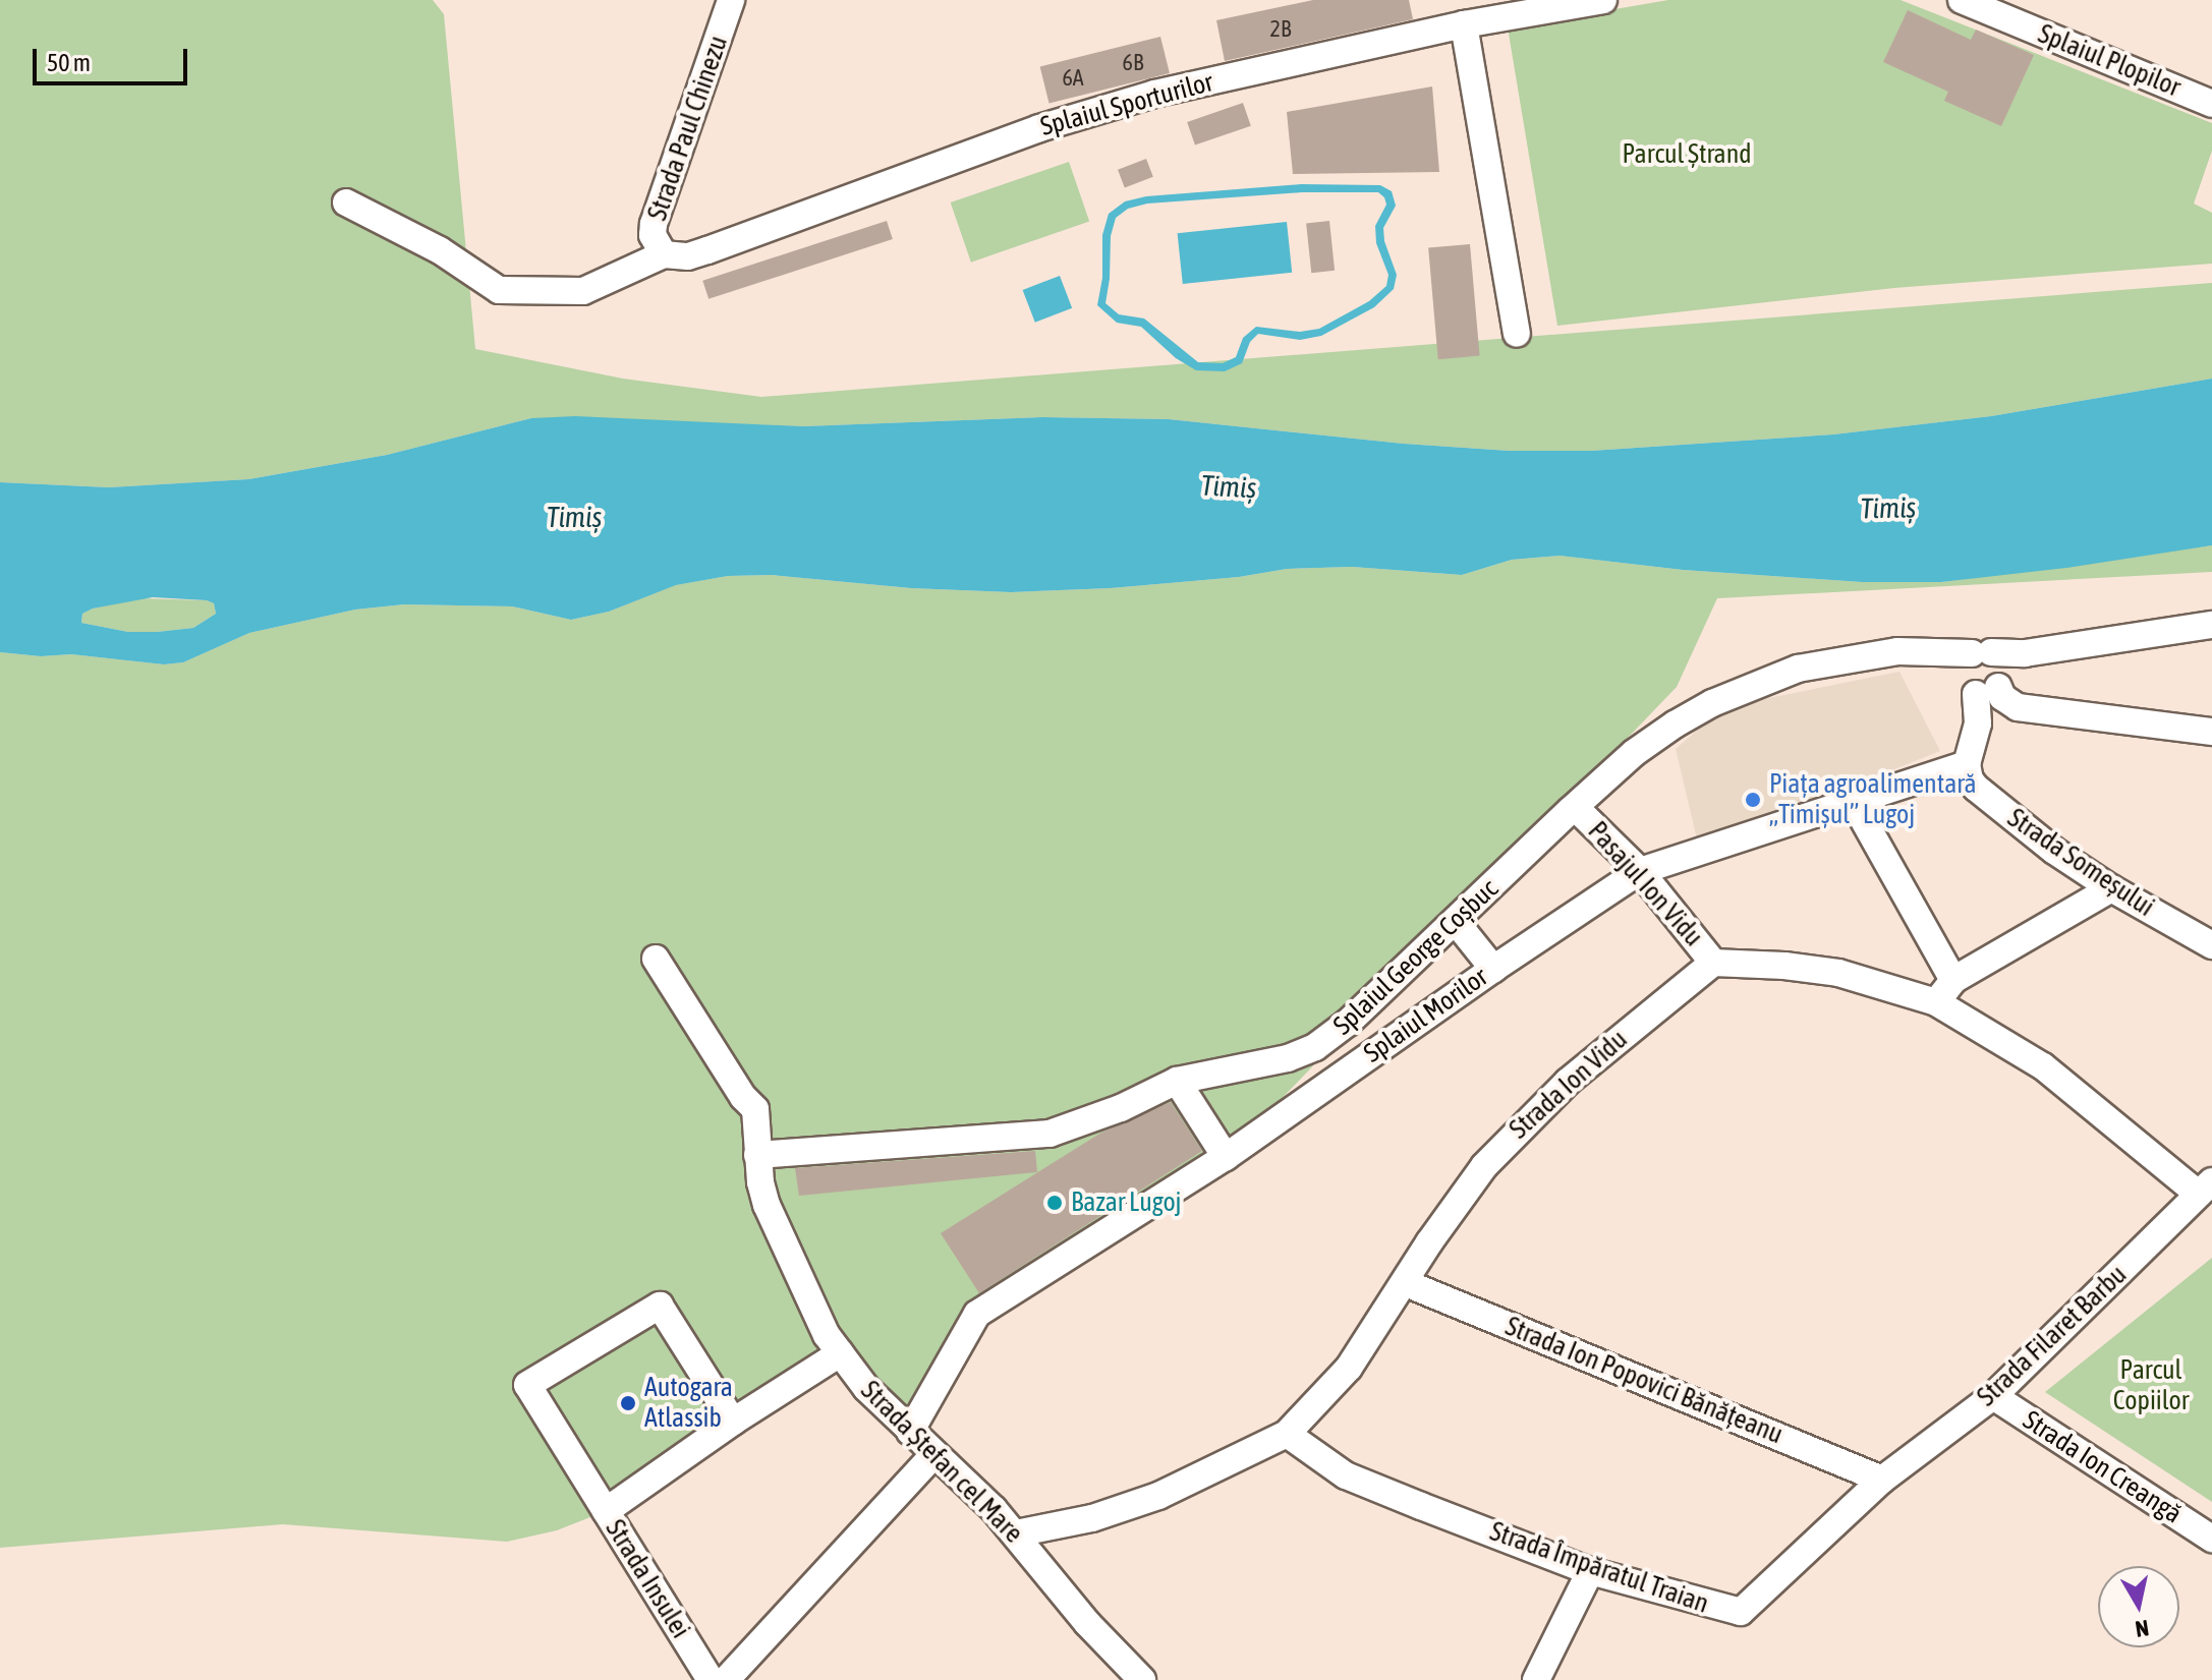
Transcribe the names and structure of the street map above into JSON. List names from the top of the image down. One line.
{"streets":{"street":["Splaiul Plopilor","Splaiul Sporturilor","Strada Paul Chinezu","Strada Someșului","Pasajul Ion Vidu","Splaiul George Coșbuc","Splaiul Morilor","Strada Ion Vidu","Strada Filaret Barbu","Strada Ion Popovici Bănățeanu","Strada Ștefan cel Mare","Strada Ion Creangă","Strada Împăratul Traian","Strada Insulei"]},"crossings":[["Splaiul Sporturilor","Strada Paul Chinezu"],["Strada Someșului","Splaiul Morilor"],["Pasajul Ion Vidu","Splaiul George Coșbuc"],["Pasajul Ion Vidu","Splaiul Morilor"],["Pasajul Ion Vidu","Strada Ion Vidu"],["Splaiul George Coșbuc","Strada Ștefan cel Mare"],["Splaiul Morilor","Strada Ștefan cel Mare"],["Strada Ion Vidu","Strada Ion Popovici Bănățeanu"],["Strada Ion Vidu","Strada Ștefan cel Mare"],["Strada Ion Vidu","Strada Împăratul Traian"],["Strada Filaret Barbu","Strada Ion Popovici Bănățeanu"],["Strada Filaret Barbu","Strada Ion Creangă"],["Strada Filaret Barbu","Strada Împăratul Traian"],["Strada Ion Popovici Bănățeanu","Strada Împăratul Traian"],["Strada Ștefan cel Mare","Strada Insulei"]],"water":["Timiș"],"parks":["Parcul Ștrand","Parcul Copiilor"],"places":["Piața agroalimentară „Timișul” Lugoj","Bazar Lugoj","Autogara Atlassib"],"house_numbers":["2B","6B","6A"],"scale_bar":"50 m","north":"bottom"}
